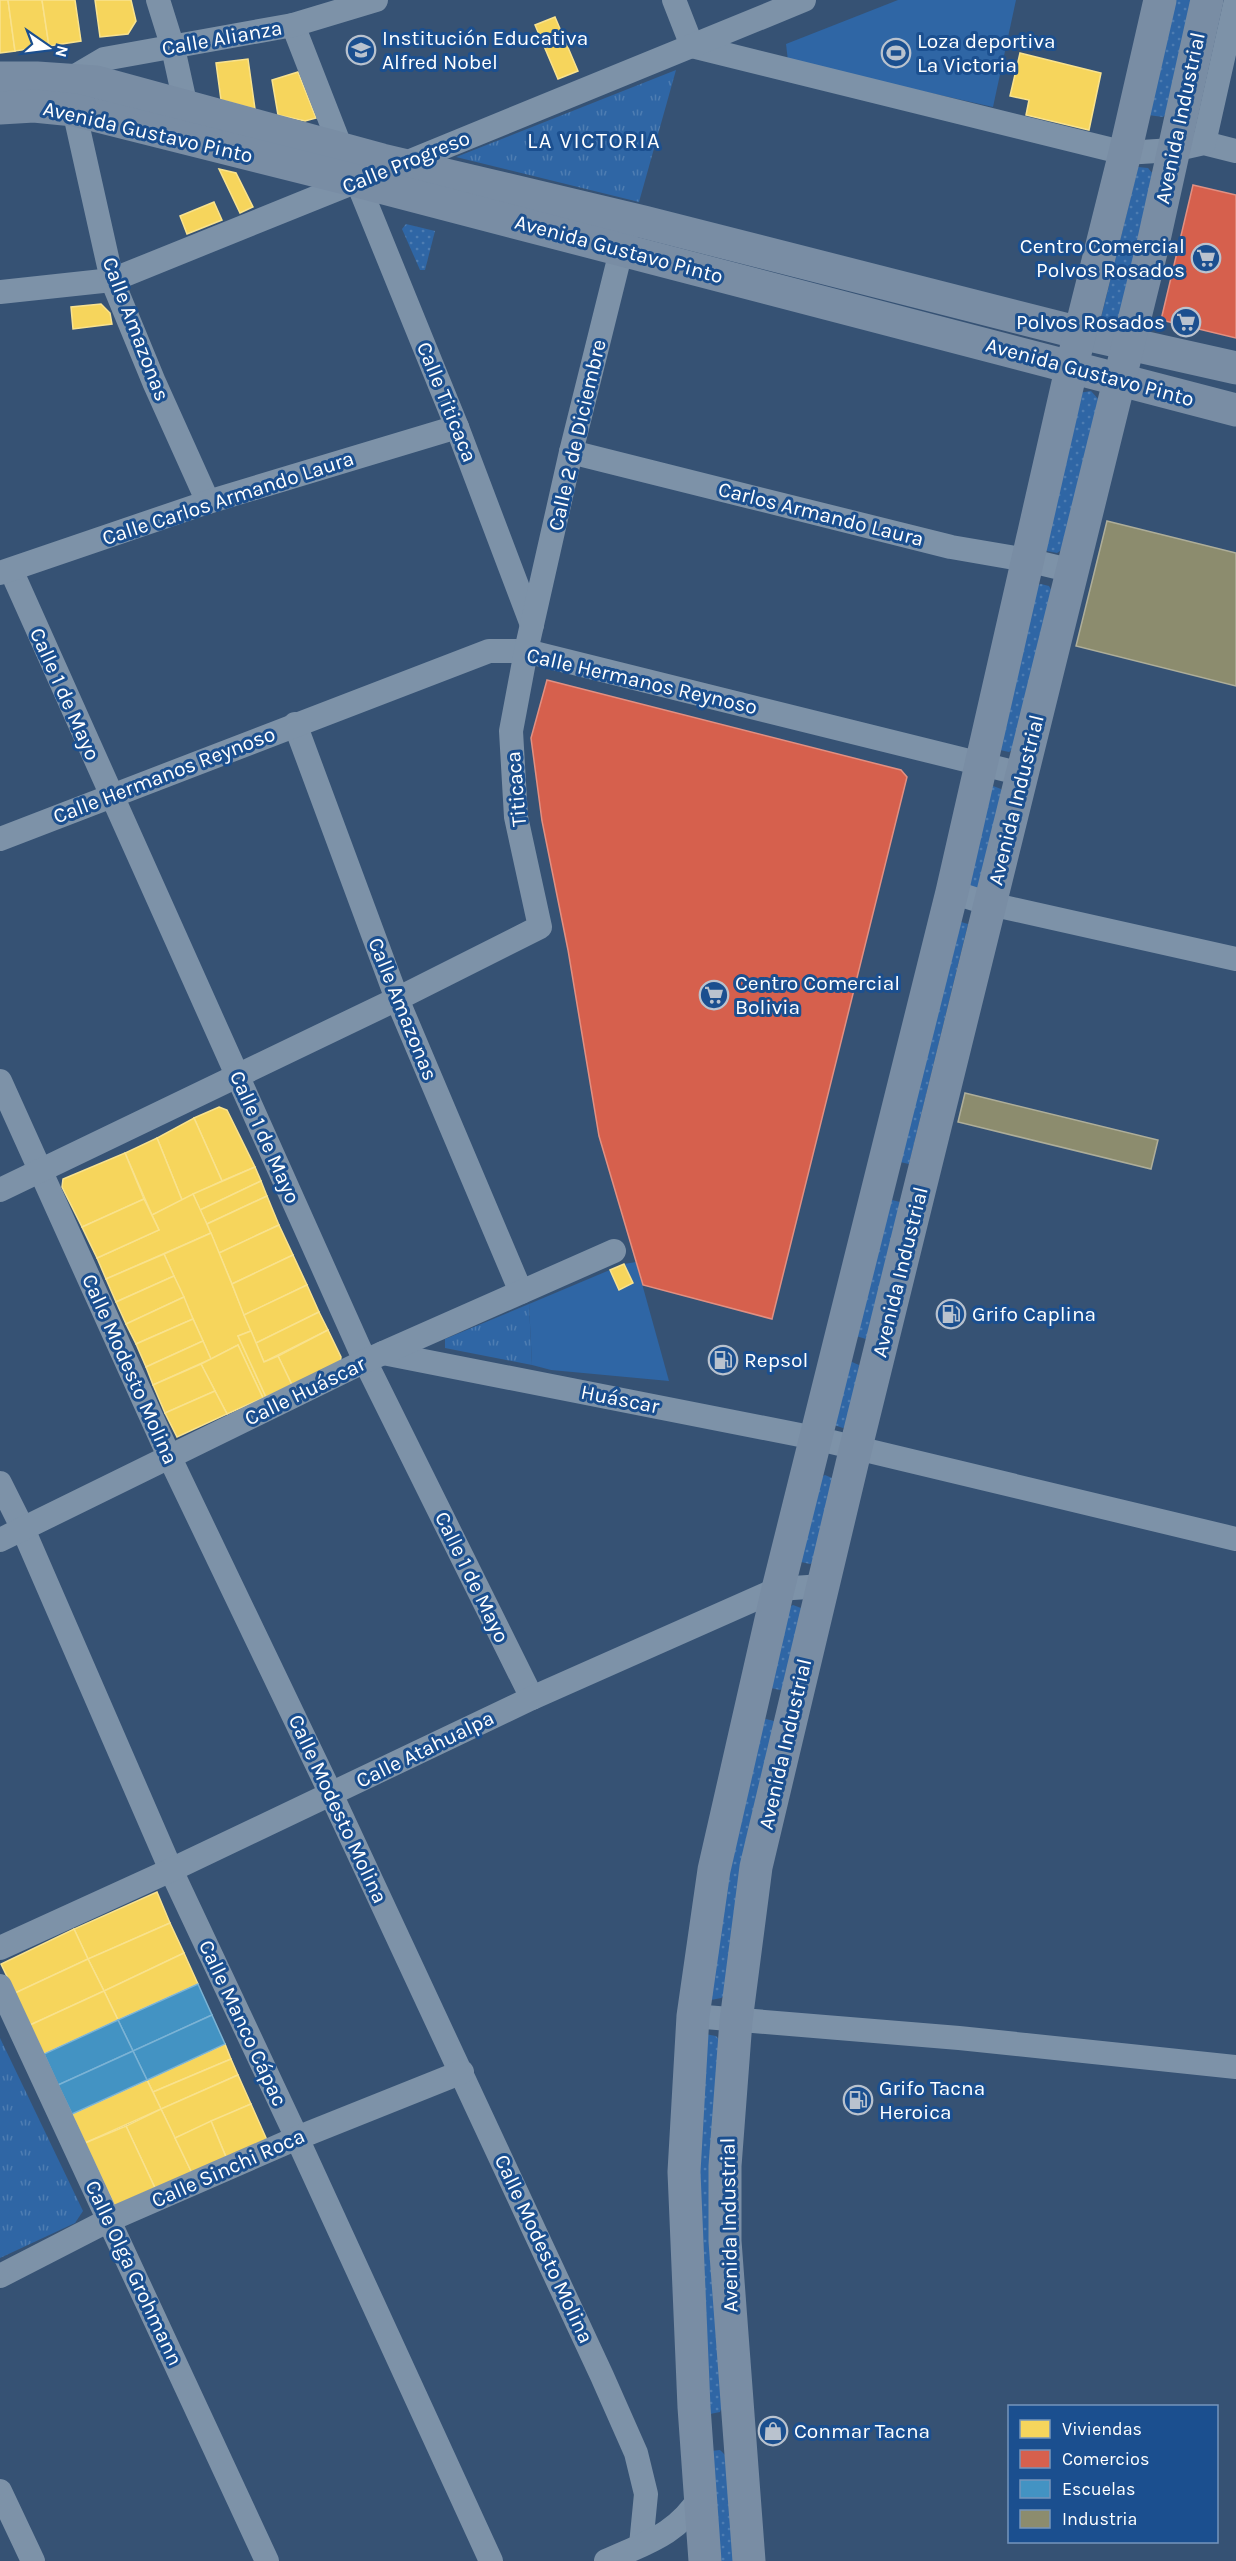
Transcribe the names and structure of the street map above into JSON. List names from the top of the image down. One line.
{"streets":{"main road":["Avenida Industrial","Avenida Gustavo Pinto"],"street":["Calle Alianza","Calle Progreso","Calle Amazonas","Calle Titicaca","Calle 2 de Diciembre","Calle Carlos Armando Laura","Carlos Armando Laura","Calle Hermanos Reynoso","Calle 1 de Mayo","Titicaca","Calle Modesto Molina","Calle Huáscar","Huáscar","Calle Atahualpa","Calle Manco Cápac","Calle Sinchi Roca","Calle Olga Grohmann"]},"crossings":[["Calle Alianza","Avenida Gustavo Pinto"],["Calle Alianza","Calle Amazonas"],["Avenida Industrial","Avenida Gustavo Pinto"],["Avenida Industrial","Carlos Armando Laura"],["Avenida Industrial","Calle Hermanos Reynoso"],["Avenida Industrial","Huáscar"],["Avenida Industrial","Calle Atahualpa"],["Avenida Gustavo Pinto","Calle Progreso"],["Avenida Gustavo Pinto","Calle Amazonas"],["Avenida Gustavo Pinto","Calle Titicaca"],["Avenida Gustavo Pinto","Calle 2 de Diciembre"],["Calle Progreso","Calle Amazonas"],["Calle Progreso","Calle Titicaca"],["Calle Amazonas","Calle Carlos Armando Laura"],["Calle Amazonas","Calle Hermanos Reynoso"],["Calle Amazonas","Titicaca"],["Calle Amazonas","Calle Huáscar"],["Calle Titicaca","Calle 2 de Diciembre"],["Calle Titicaca","Calle Carlos Armando Laura"],["Calle 2 de Diciembre","Carlos Armando Laura"],["Calle 2 de Diciembre","Calle Hermanos Reynoso"],["Calle 2 de Diciembre","Titicaca"],["Calle Carlos Armando Laura","Calle 1 de Mayo"],["Calle Hermanos Reynoso","Calle 1 de Mayo"],["Calle Hermanos Reynoso","Titicaca"],["Calle 1 de Mayo","Calle Huáscar"],["Calle 1 de Mayo","Huáscar"],["Calle 1 de Mayo","Calle Atahualpa"],["Calle Modesto Molina","Calle Huáscar"],["Calle Modesto Molina","Calle Atahualpa"],["Calle Modesto Molina","Calle Sinchi Roca"],["Calle Huáscar","Huáscar"],["Calle Huáscar","Calle Manco Cápac"],["Calle Atahualpa","Calle Manco Cápac"],["Calle Manco Cápac","Calle Sinchi Roca"],["Calle Sinchi Roca","Calle Olga Grohmann"]],"districts":["LA VICTORIA"],"places":{"school or university":["Institución Educativa Alfred Nobel"],"sports":["Loza deportiva La Victoria"],"supermarket":["Centro Comercial Polvos Rosados","Polvos Rosados","Centro Comercial Bolivia"],"fuel station":["Grifo Caplina","Repsol","Grifo Tacna Heroica"],"shop":["Conmar Tacna"]},"legend":["Viviendas","Comercios","Escuelas","Industria"],"north":"right"}
